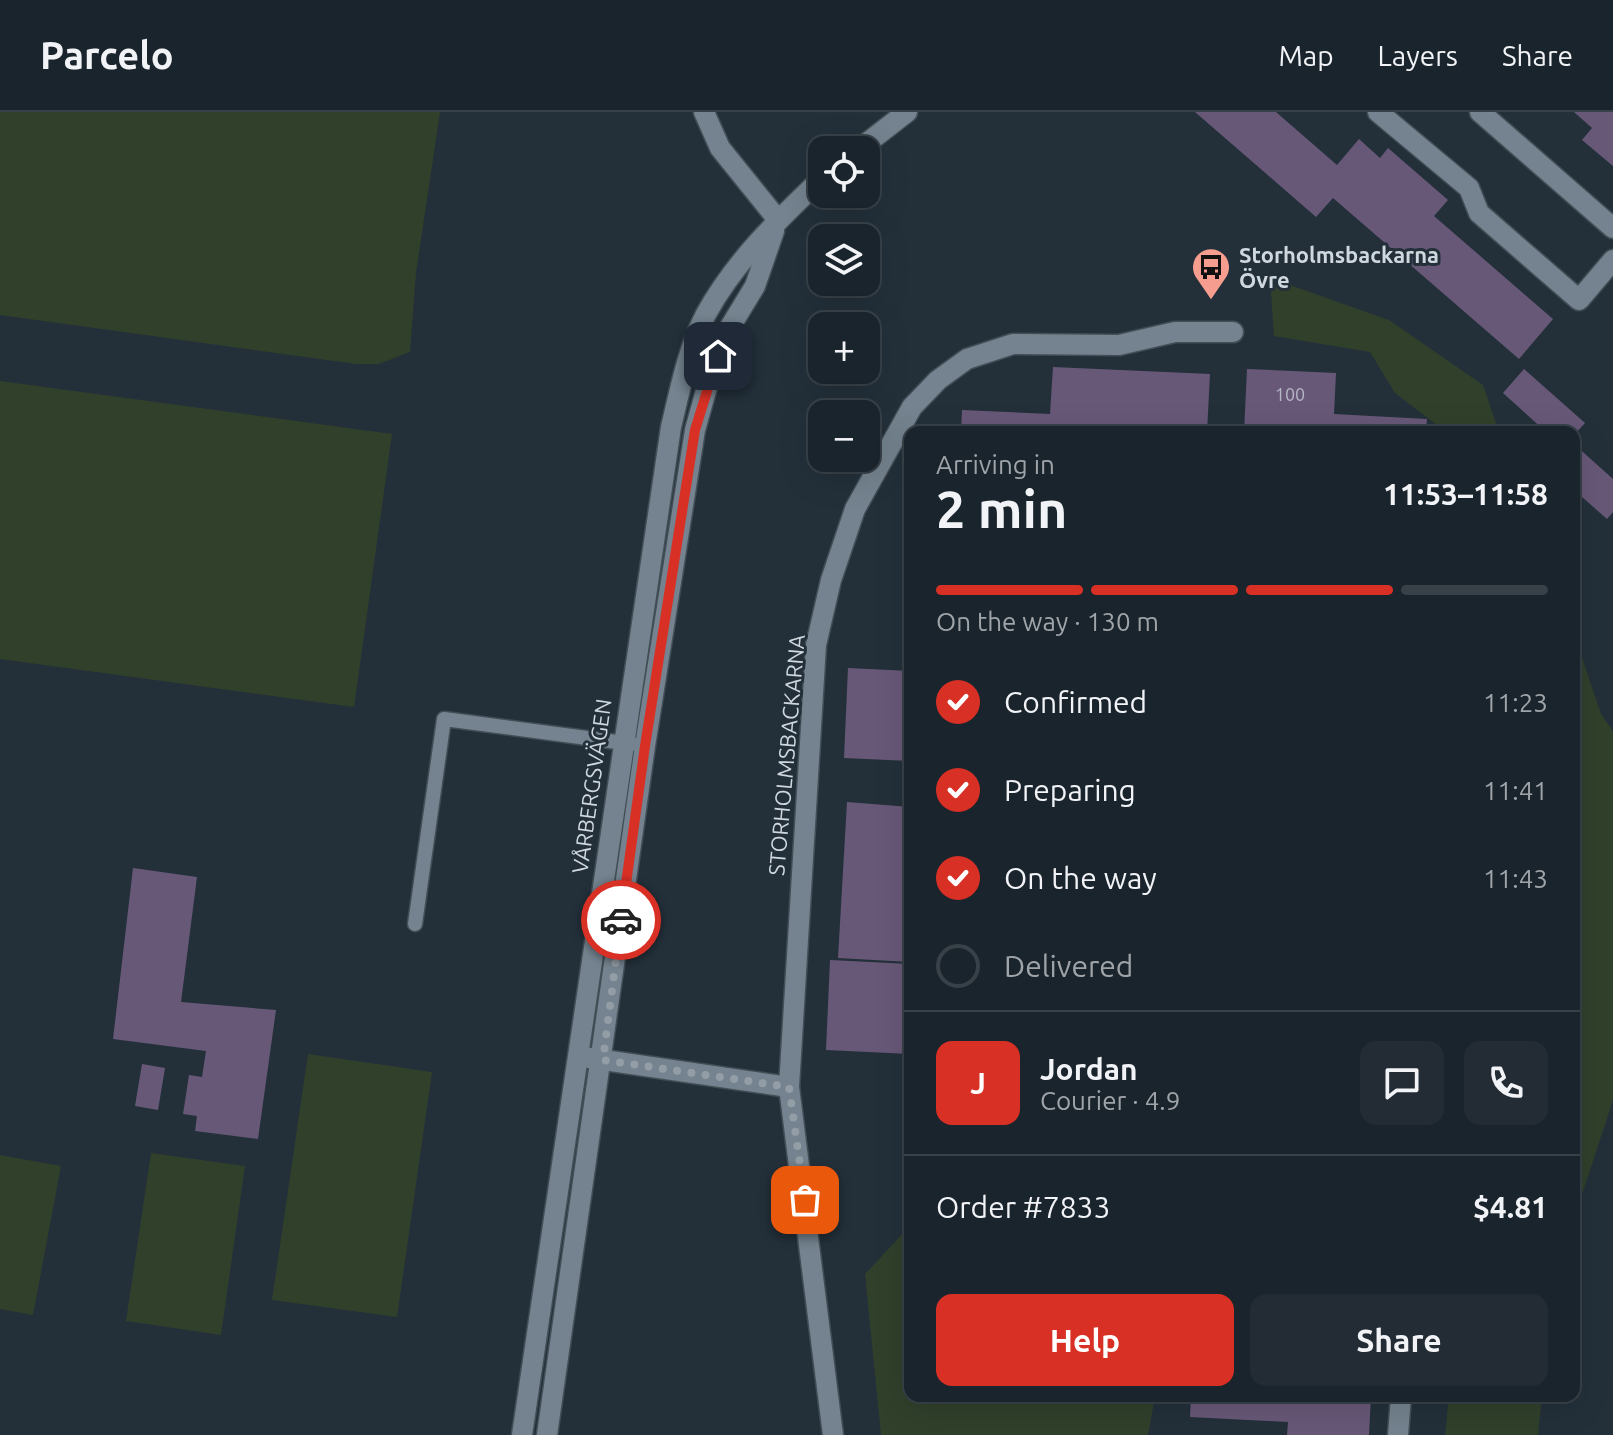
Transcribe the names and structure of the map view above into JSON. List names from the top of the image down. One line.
{"streets":{"street":["STORHOLMSBACKARNA","VÅRBERGSVÄGEN"]},"places":{"bus stop":["Storholmsbackarna Övre"]},"house_numbers":["100"],"page":{"header":"Parcelo","nav":["Map","Layers","Share"],"map_buttons":["+","−"],"heading":["2 min","Arriving in","11:53–11:58"],"panel":["Jordan","Courier · 4.9","Order #7833","$4.81"],"bar":"On the way · 130 m","list":[["Confirmed","11:23"],["Preparing","11:41"],["On the way","11:43"],"Delivered"],"round":"J","buttons":["Help","Share"]}}
